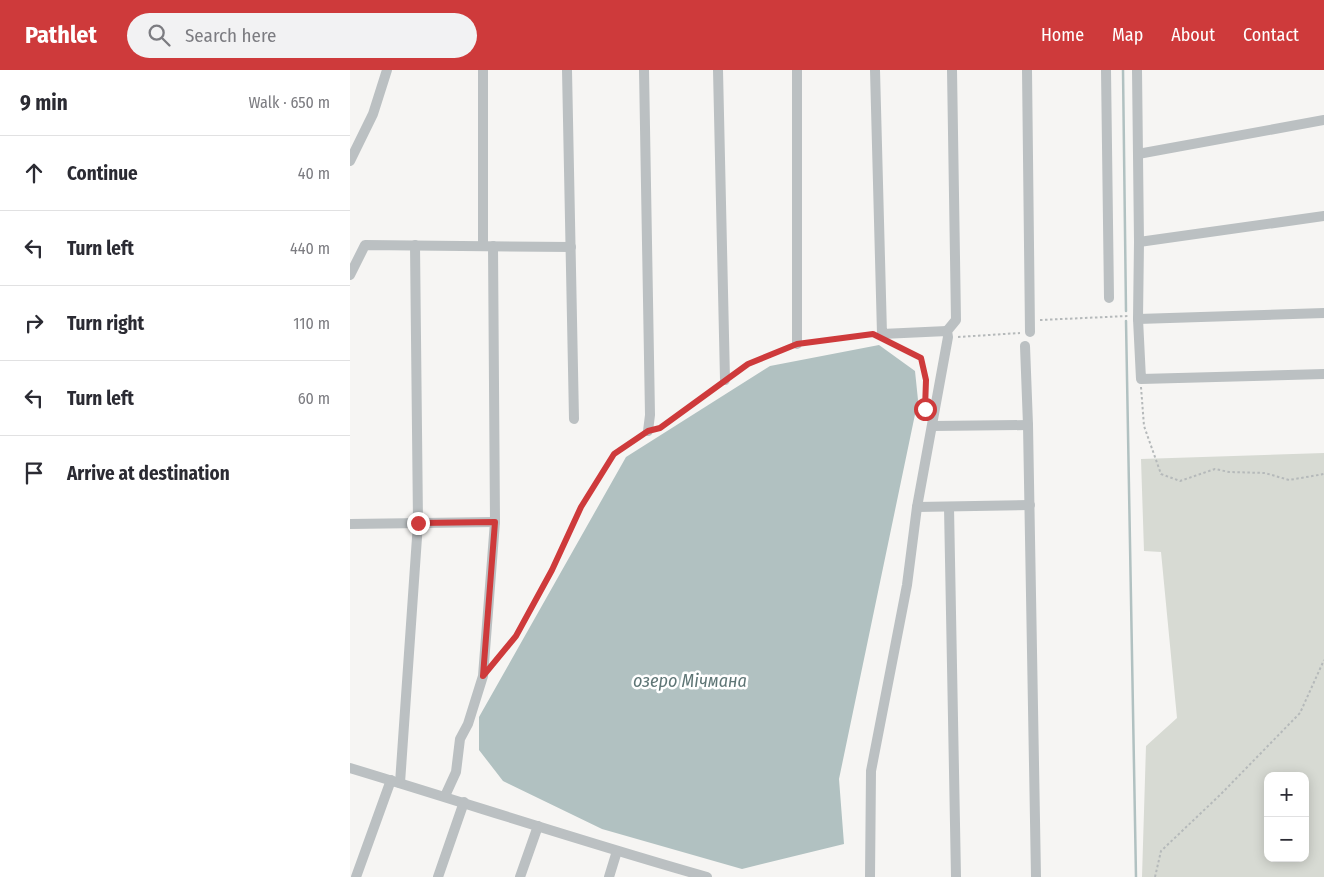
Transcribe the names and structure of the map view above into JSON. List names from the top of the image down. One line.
{"water":["озеро Мічмана"],"page":{"header":"Pathlet","search":"Search here","nav":["Home","Map","About","Contact"],"heading":["9 min","Walk · 650 m"],"list":[["Continue","40 m"],["Turn left","440 m"],["Turn right","110 m"],["Turn left","60 m"],"Arrive at destination"],"map_buttons":["+","−"]}}
